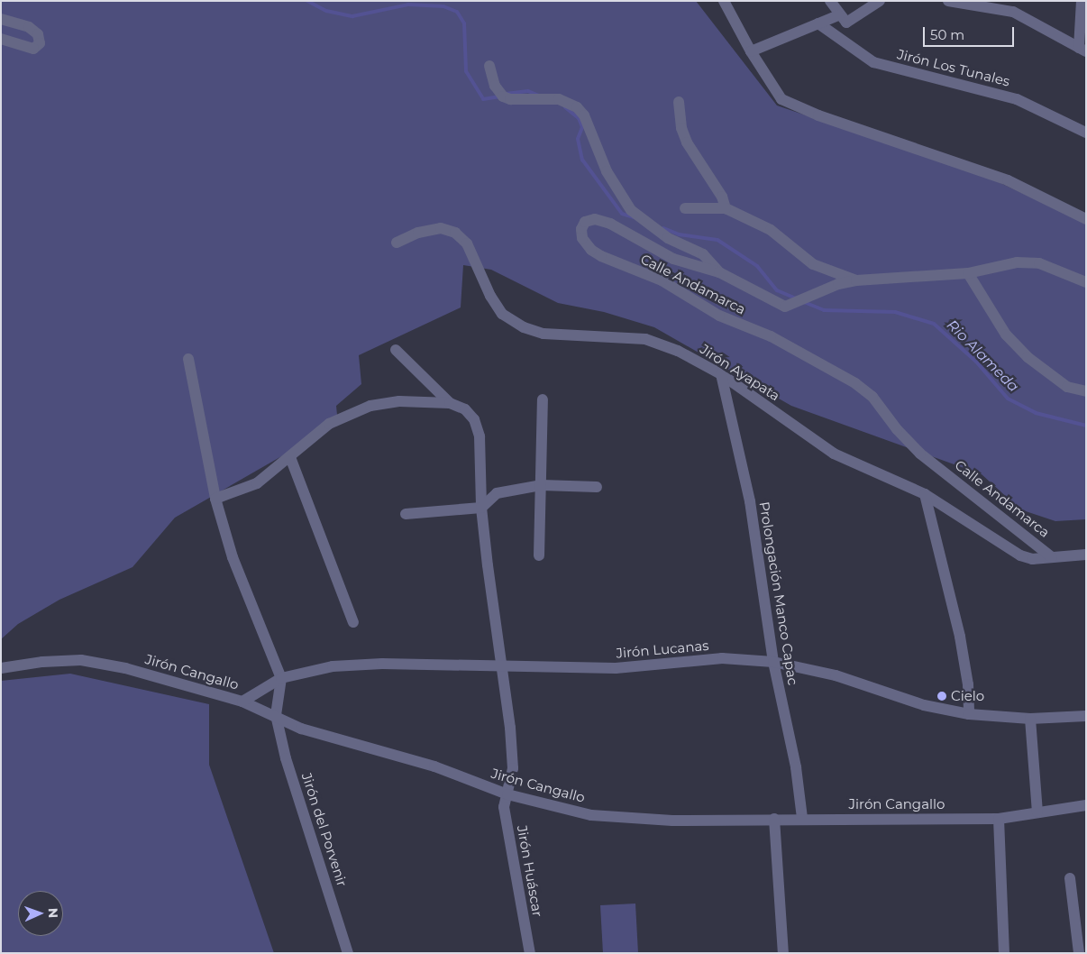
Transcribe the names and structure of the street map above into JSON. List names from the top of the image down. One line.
{"streets":{"street":["Jirón Los Tunales","Calle Andamarca","Jirón Ayapata","Prolongación Manco Capac","Jirón Lucanas","Jirón Cangallo","Jirón del Porvenir","Jirón Huáscar"]},"crossings":[["Calle Andamarca","Jirón Ayapata"],["Jirón Ayapata","Prolongación Manco Capac"],["Prolongación Manco Capac","Jirón Lucanas"],["Prolongación Manco Capac","Jirón Cangallo"],["Jirón Lucanas","Jirón Cangallo"],["Jirón Lucanas","Jirón Huáscar"],["Jirón Cangallo","Jirón del Porvenir"],["Jirón Cangallo","Jirón Huáscar"]],"water":["Rio Alameda"],"places":["Cielo"],"scale_bar":"50 m","north":"right"}
